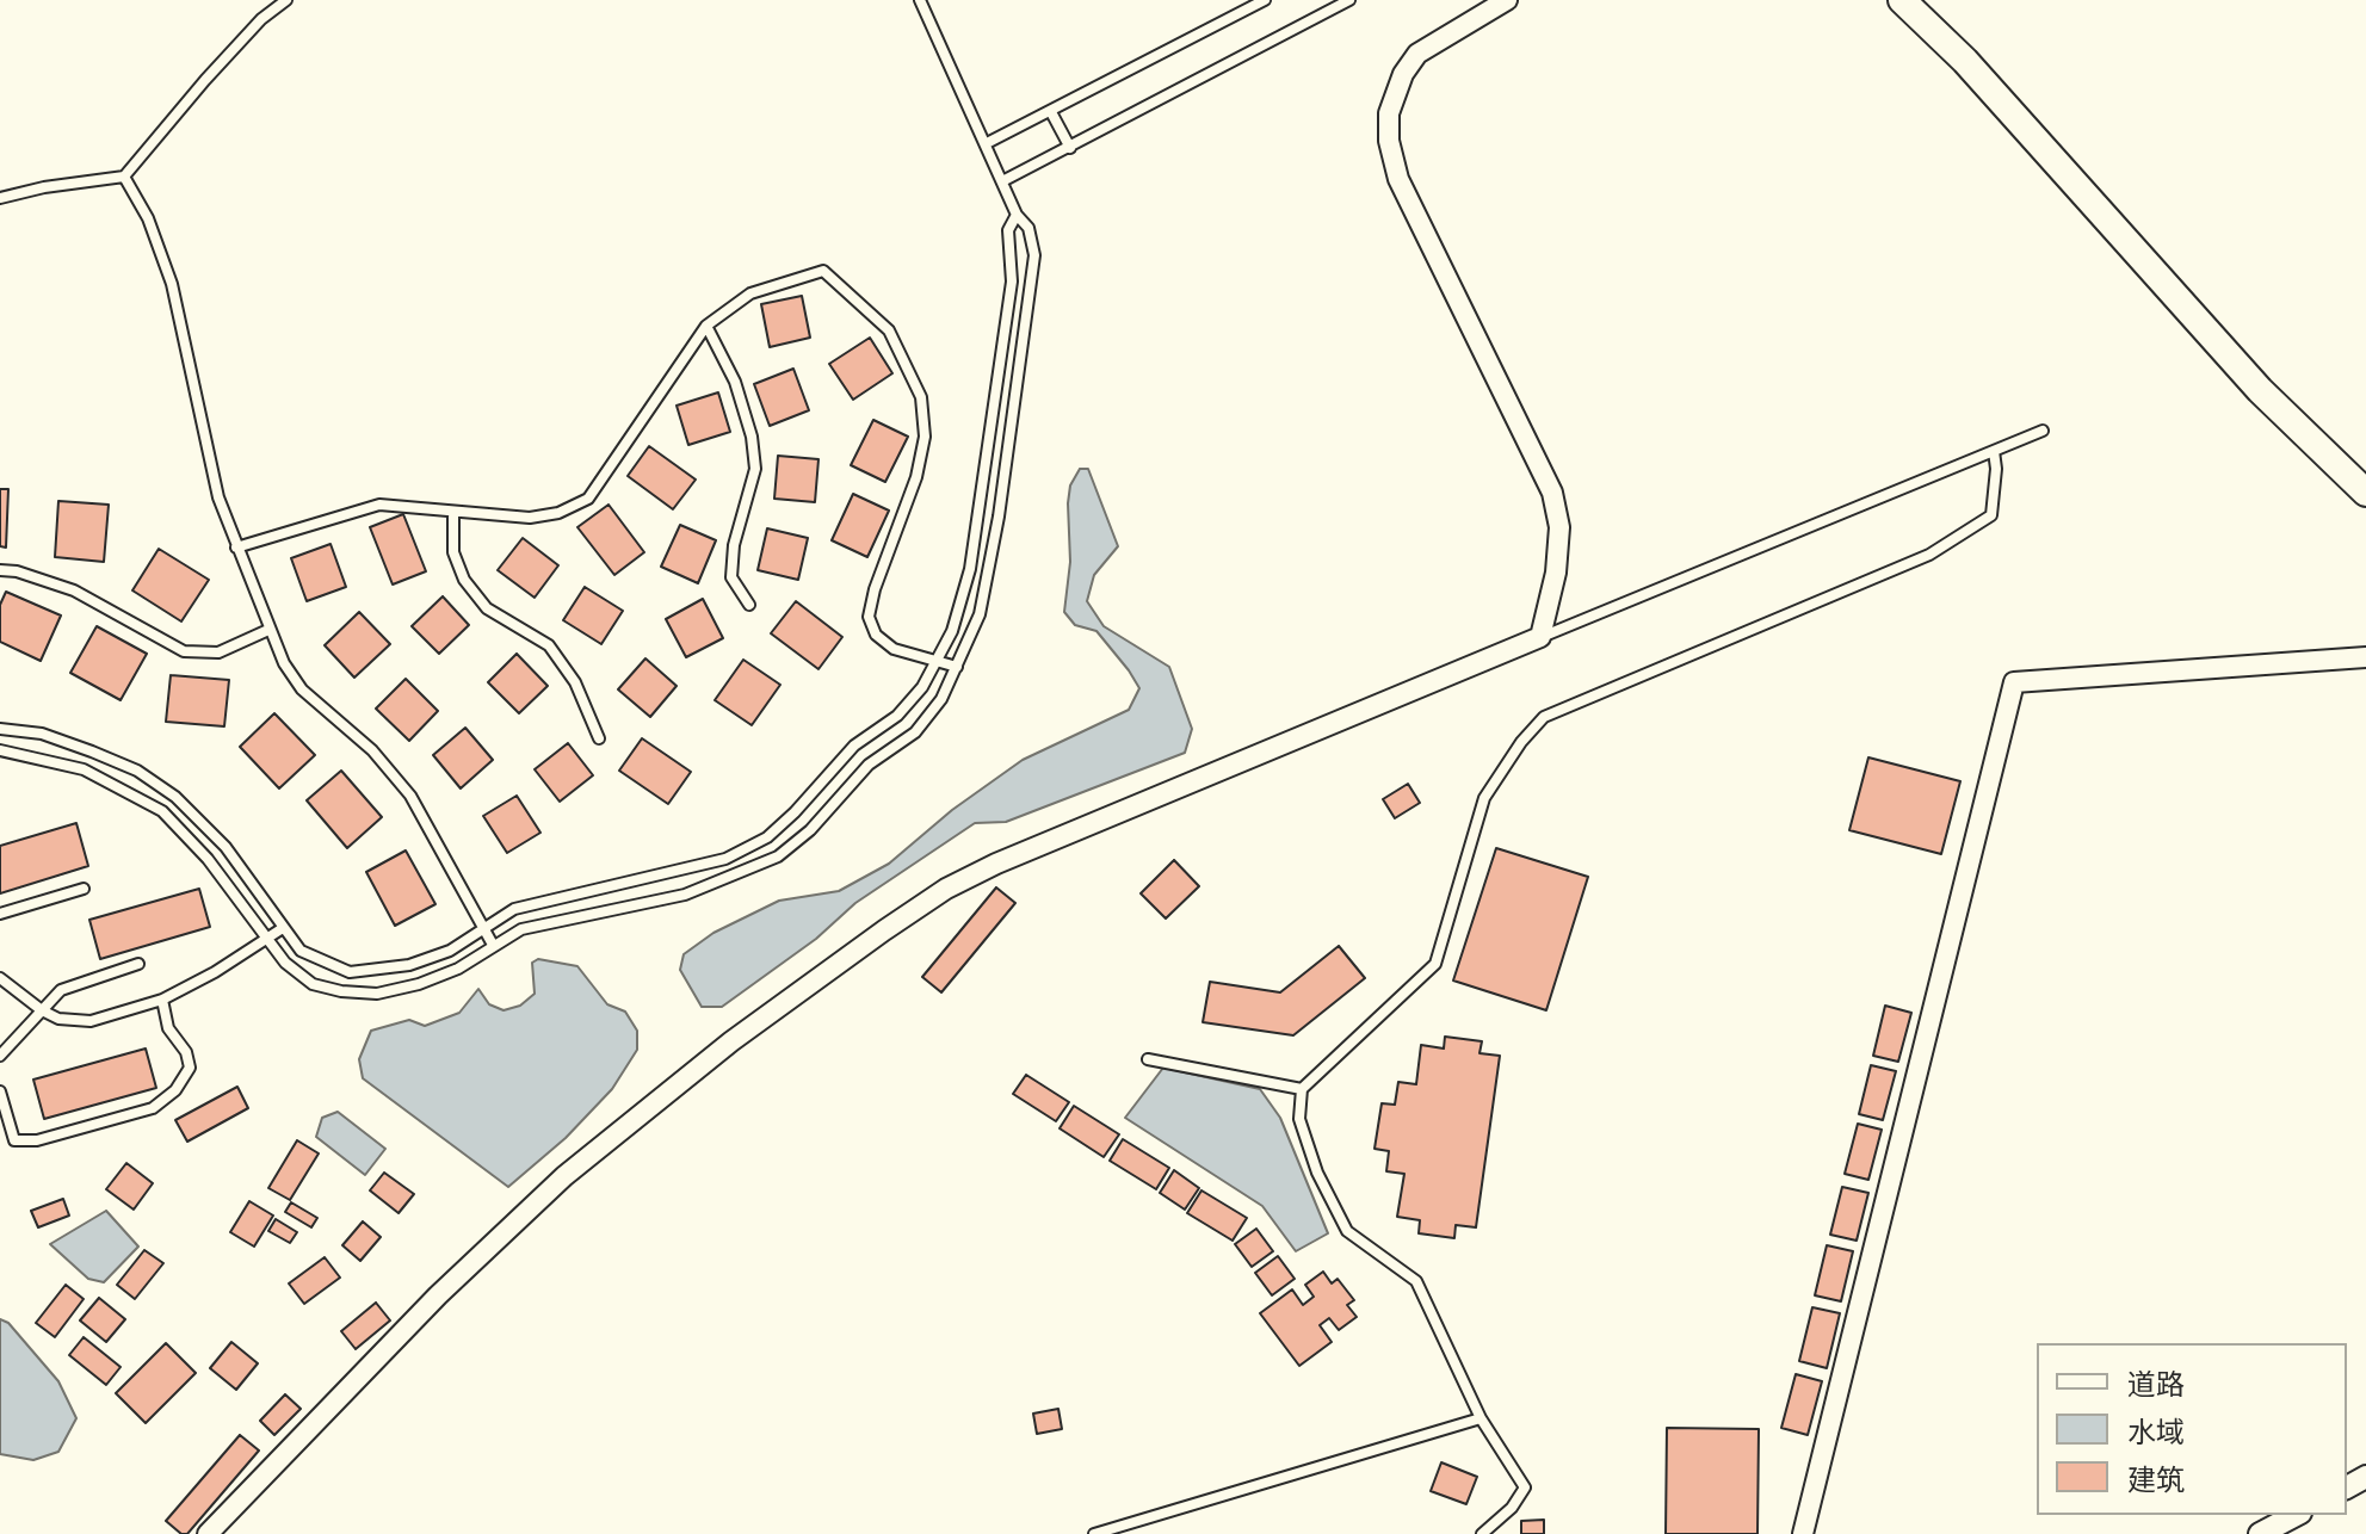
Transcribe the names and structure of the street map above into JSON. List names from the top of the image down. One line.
{"legend":["道路","水域","建筑"]}
